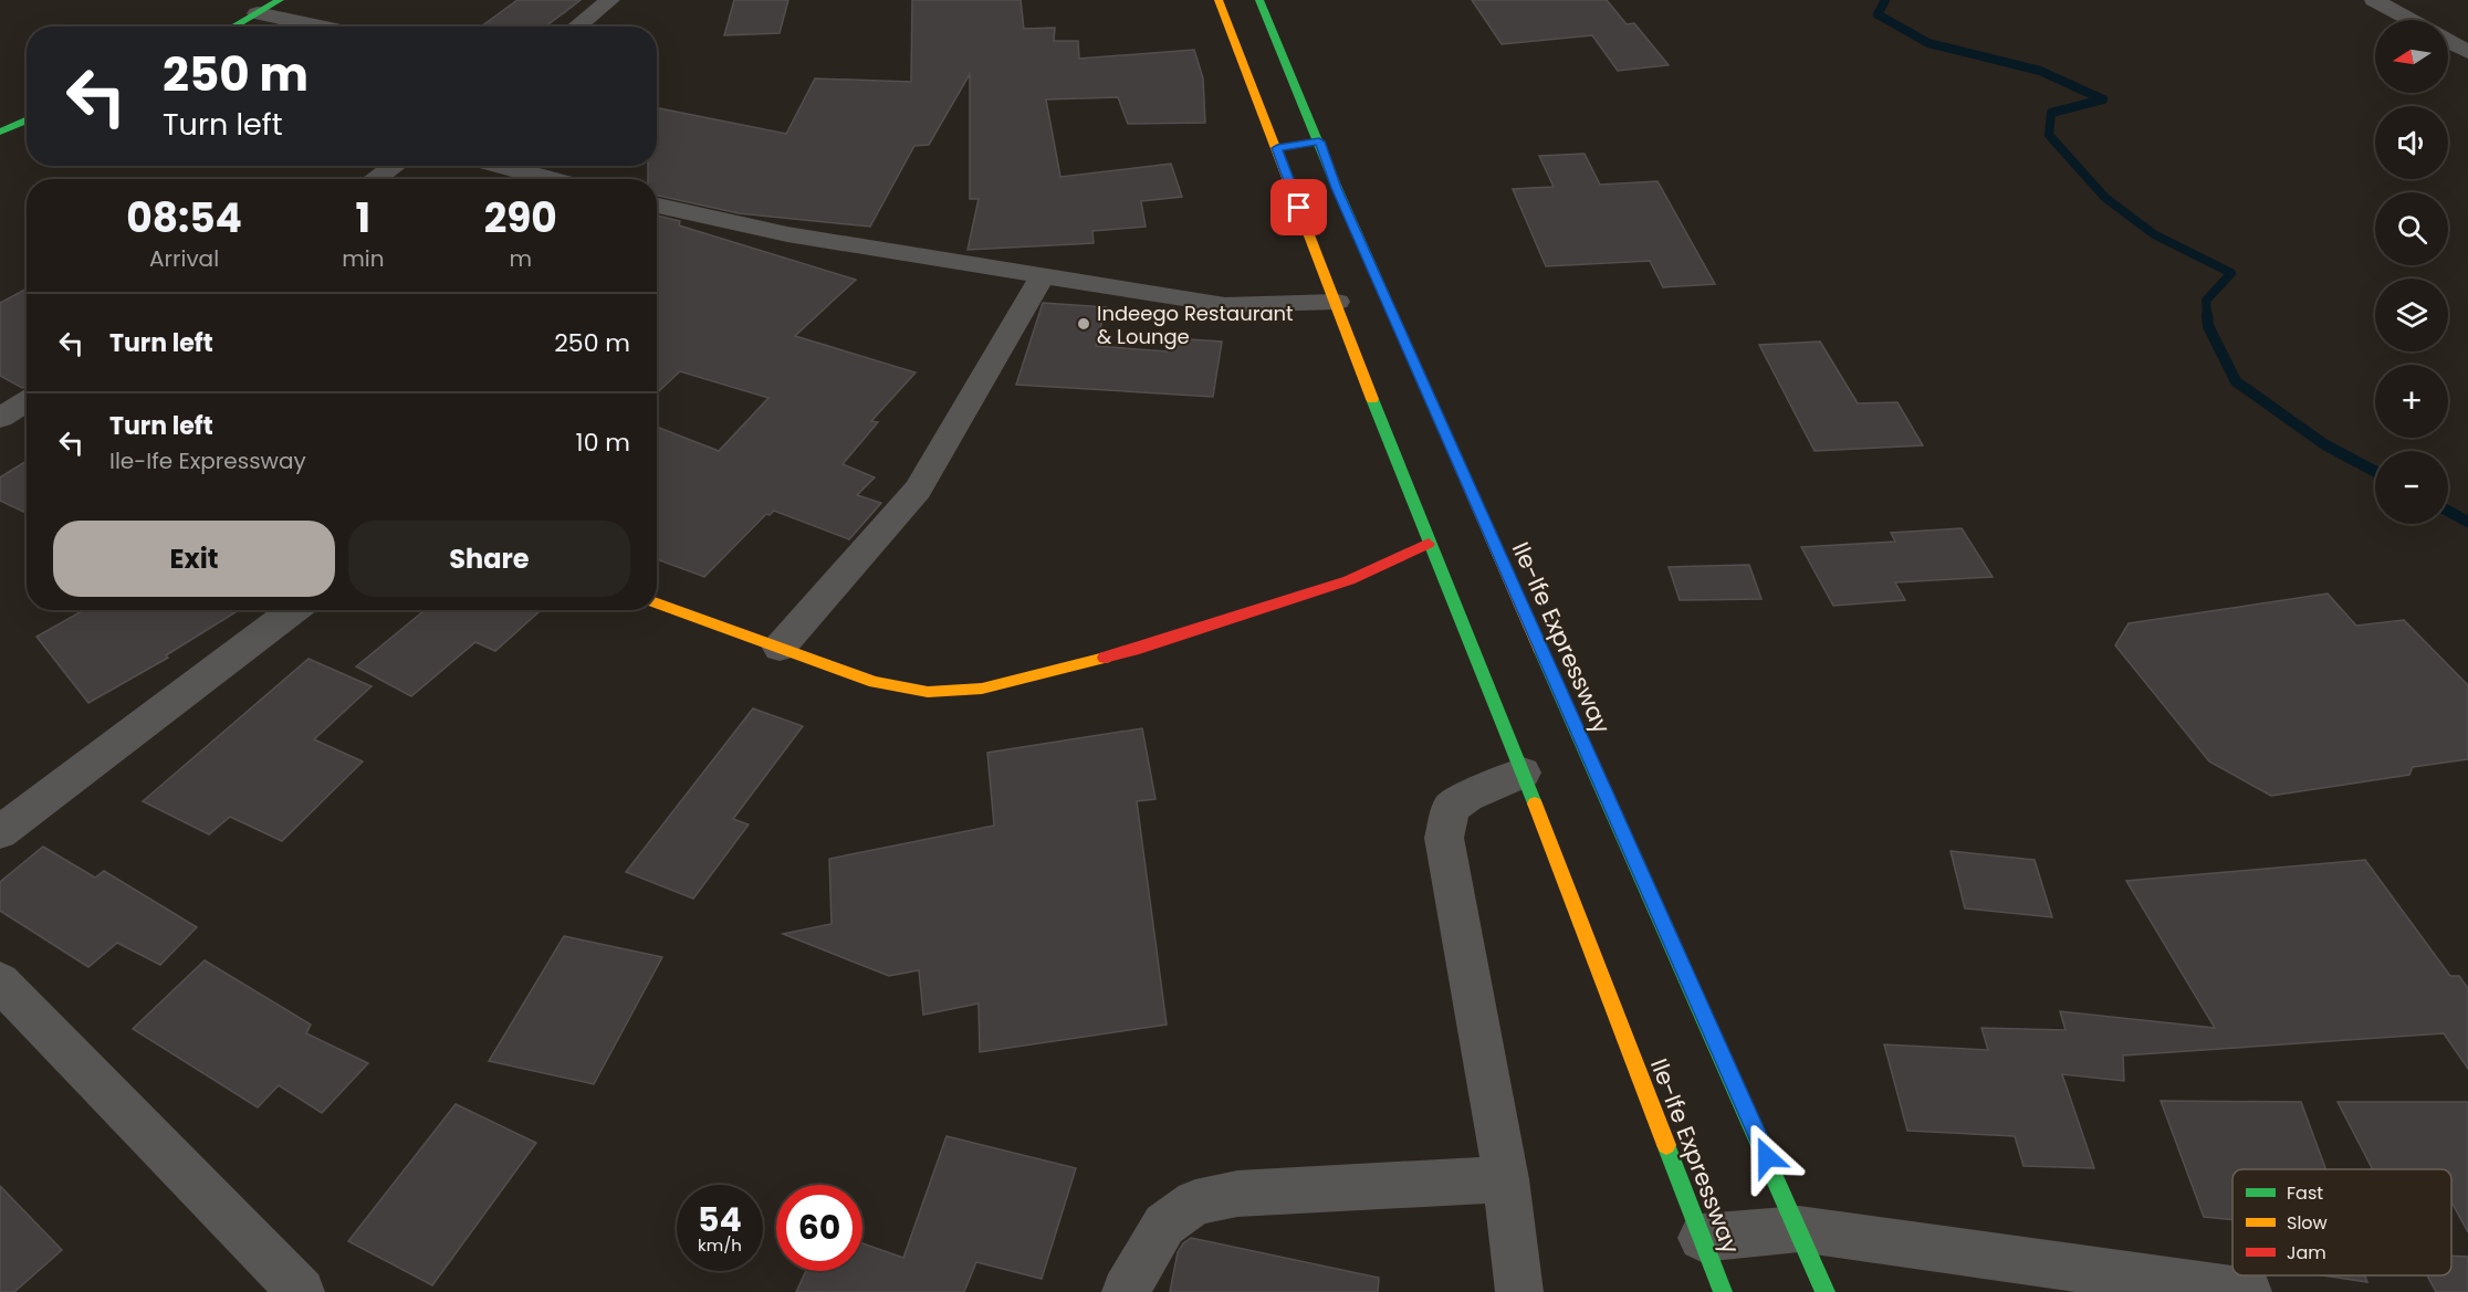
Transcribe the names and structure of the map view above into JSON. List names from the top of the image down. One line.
{"streets":{"main road":["Ile-Ife Expressway"]},"places":["Indeego Restaurant & Lounge"],"legend":["Fast","Slow","Jam"],"north":"left","page":{"map_buttons":["+","−"],"turn":["250 m","Turn left"],"eta":["08:54","Arrival","1","min","290","m"],"list":[{"name":"Turn left","value":"250 m"},{"name":"Turn left","note":"Ile-Ife Expressway","value":"10 m"}],"buttons":["Exit","Share"],"speed":"54 km/h","limit":"60"}}
